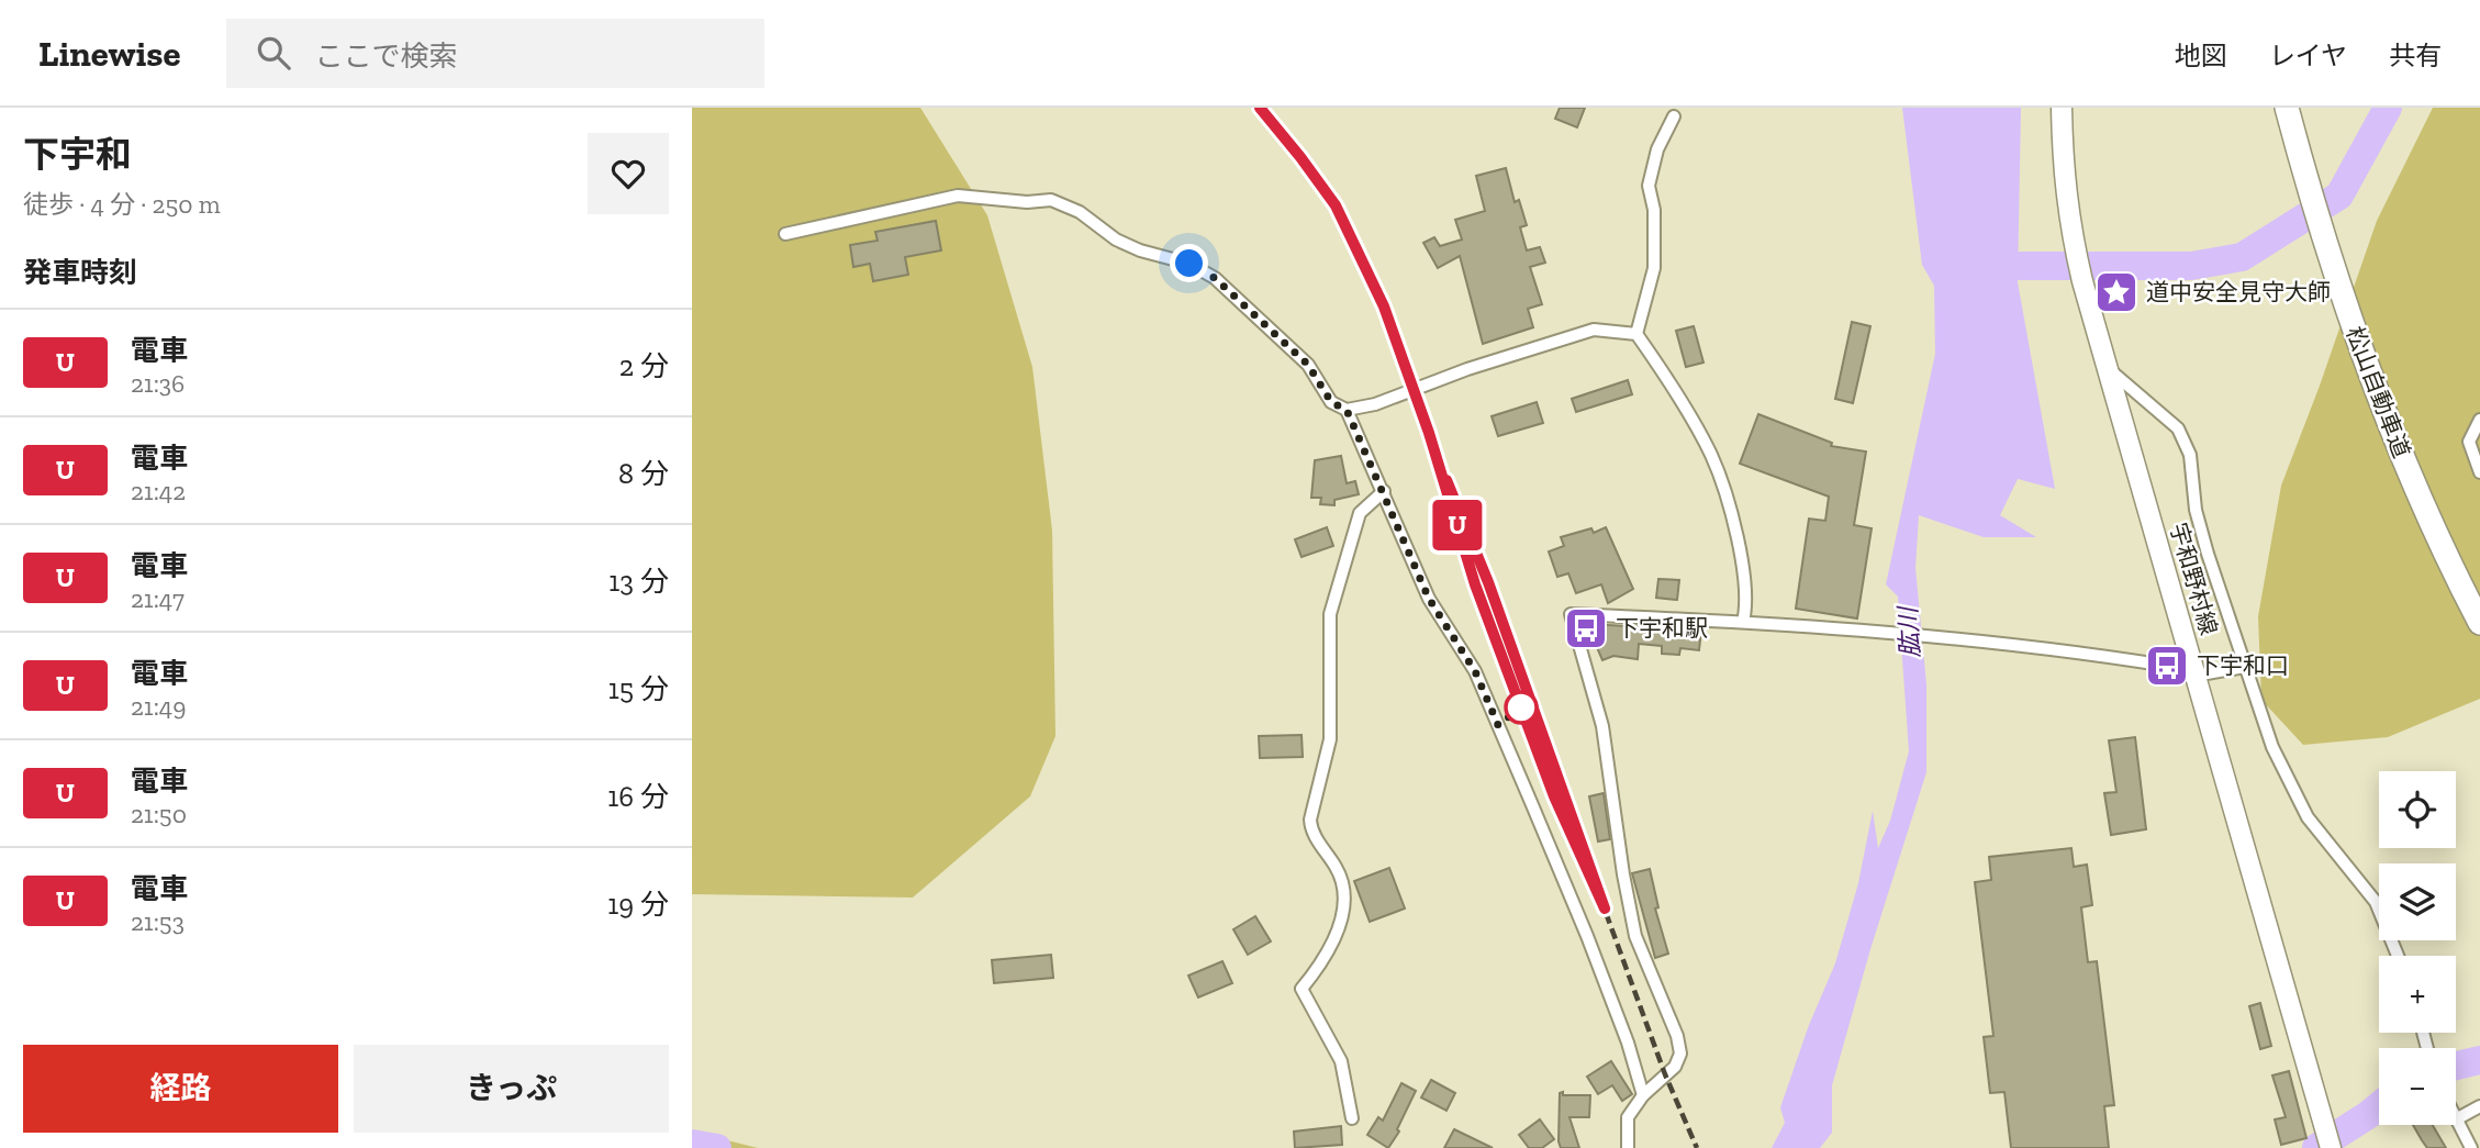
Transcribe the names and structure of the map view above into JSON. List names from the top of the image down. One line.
{"streets":{"highway":["松山自動車道"],"main road":["宇和野村線"]},"water":["肱川"],"places":{"place":["道中安全見守大師"],"bus stop":["下宇和駅","下宇和口"]},"page":{"header":"Linewise","search":"ここで検索","nav":["地図","レイヤ","共有"],"heading":[["下宇和","徒歩 · 4 分 · 250 m"],"発車時刻"],"on_map":"U","list":[{"mark":"U","name":"電車","note":"21:36","value":"2 分"},{"mark":"U","name":"電車","note":"21:42","value":"8 分"},{"mark":"U","name":"電車","note":"21:47","value":"13 分"},{"mark":"U","name":"電車","note":"21:49","value":"15 分"},{"mark":"U","name":"電車","note":"21:50","value":"16 分"},{"mark":"U","name":"電車","note":"21:53","value":"19 分"}],"map_buttons":["+","−"],"buttons":["経路","きっぷ"]}}
